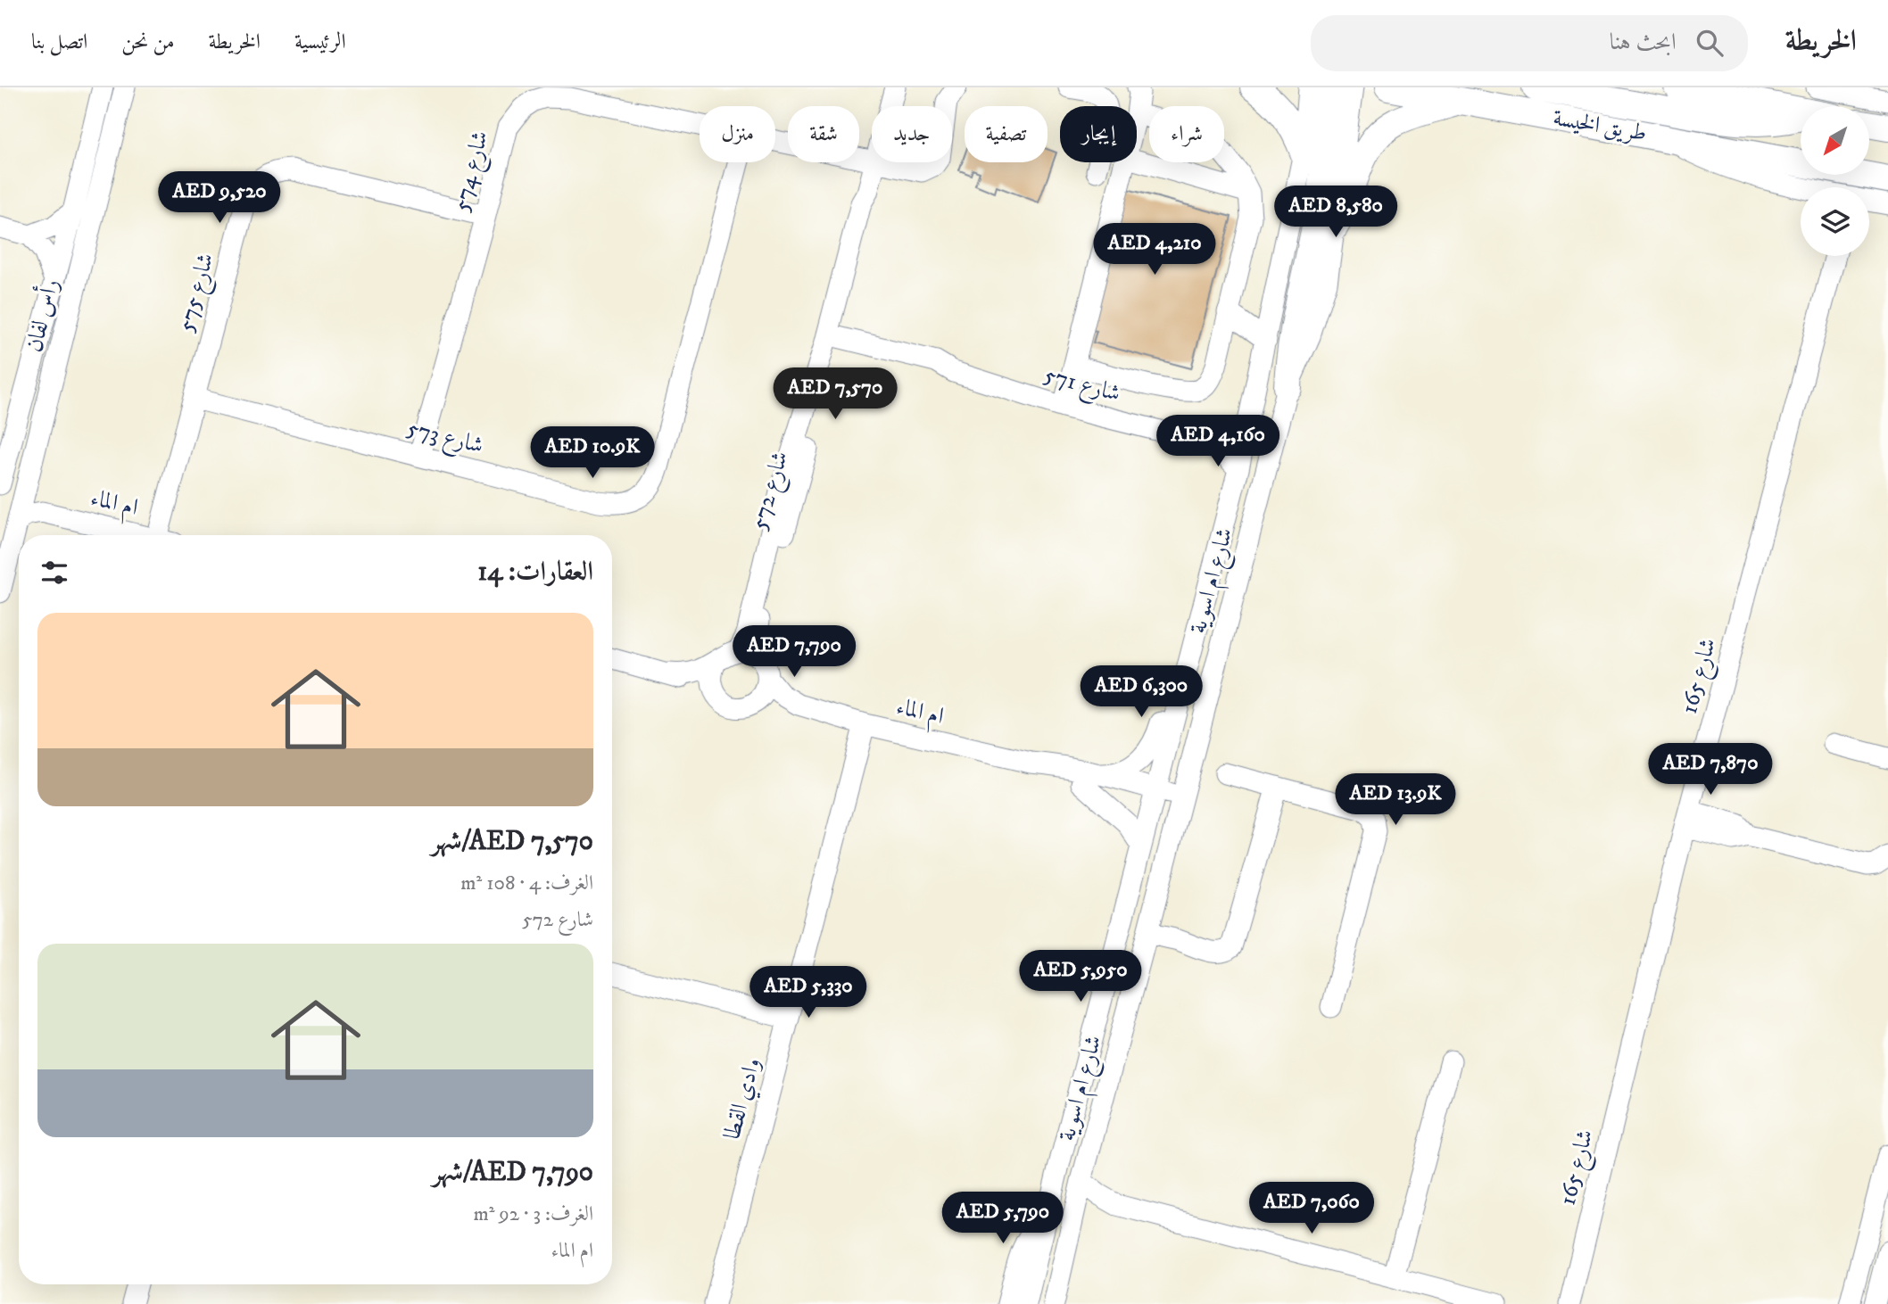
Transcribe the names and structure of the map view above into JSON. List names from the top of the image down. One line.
{"streets":{"main road":["طريق الخيسة"],"street":["شارع 574","شارع 575","رأس لفان","شارع 571","شارع 573","شارع 572","ام الماء","شارع ام اسوية","شارع 165","وادي القطا"]},"crossings":[["شارع 574","شارع 575"],["شارع 574","شارع 573"],["شارع 575","شارع 573"],["شارع 571","شارع 572"],["شارع 571","شارع ام اسوية"],["شارع 572","ام الماء"],["ام الماء","شارع ام اسوية"],["ام الماء","وادي القطا"]],"north":"bottom left","page":{"header":"الخريطة","search":"ابحث هنا","nav":["الرئيسية","الخريطة","من نحن","اتصل بنا"],"chip":["شراء","إيجار","تصفية","جديد","شقة","منزل"],"price":["AED 9,520","AED 8,580","AED 4,210","AED 7,570","AED 4,160","AED 10.9K","AED 7,790","AED 6,300","AED 7,870","AED 13.9K","AED 5,950","AED 5,330","AED 7,060","AED 5,790"],"heading":"العقارات: 14","list":[{"name":"AED 7,570/شهر","note":"الغرف: 4 · 108 m² · شارع 572"},{"name":"AED 7,790/شهر","note":"الغرف: 3 · 92 m² · ام الماء"}]}}
